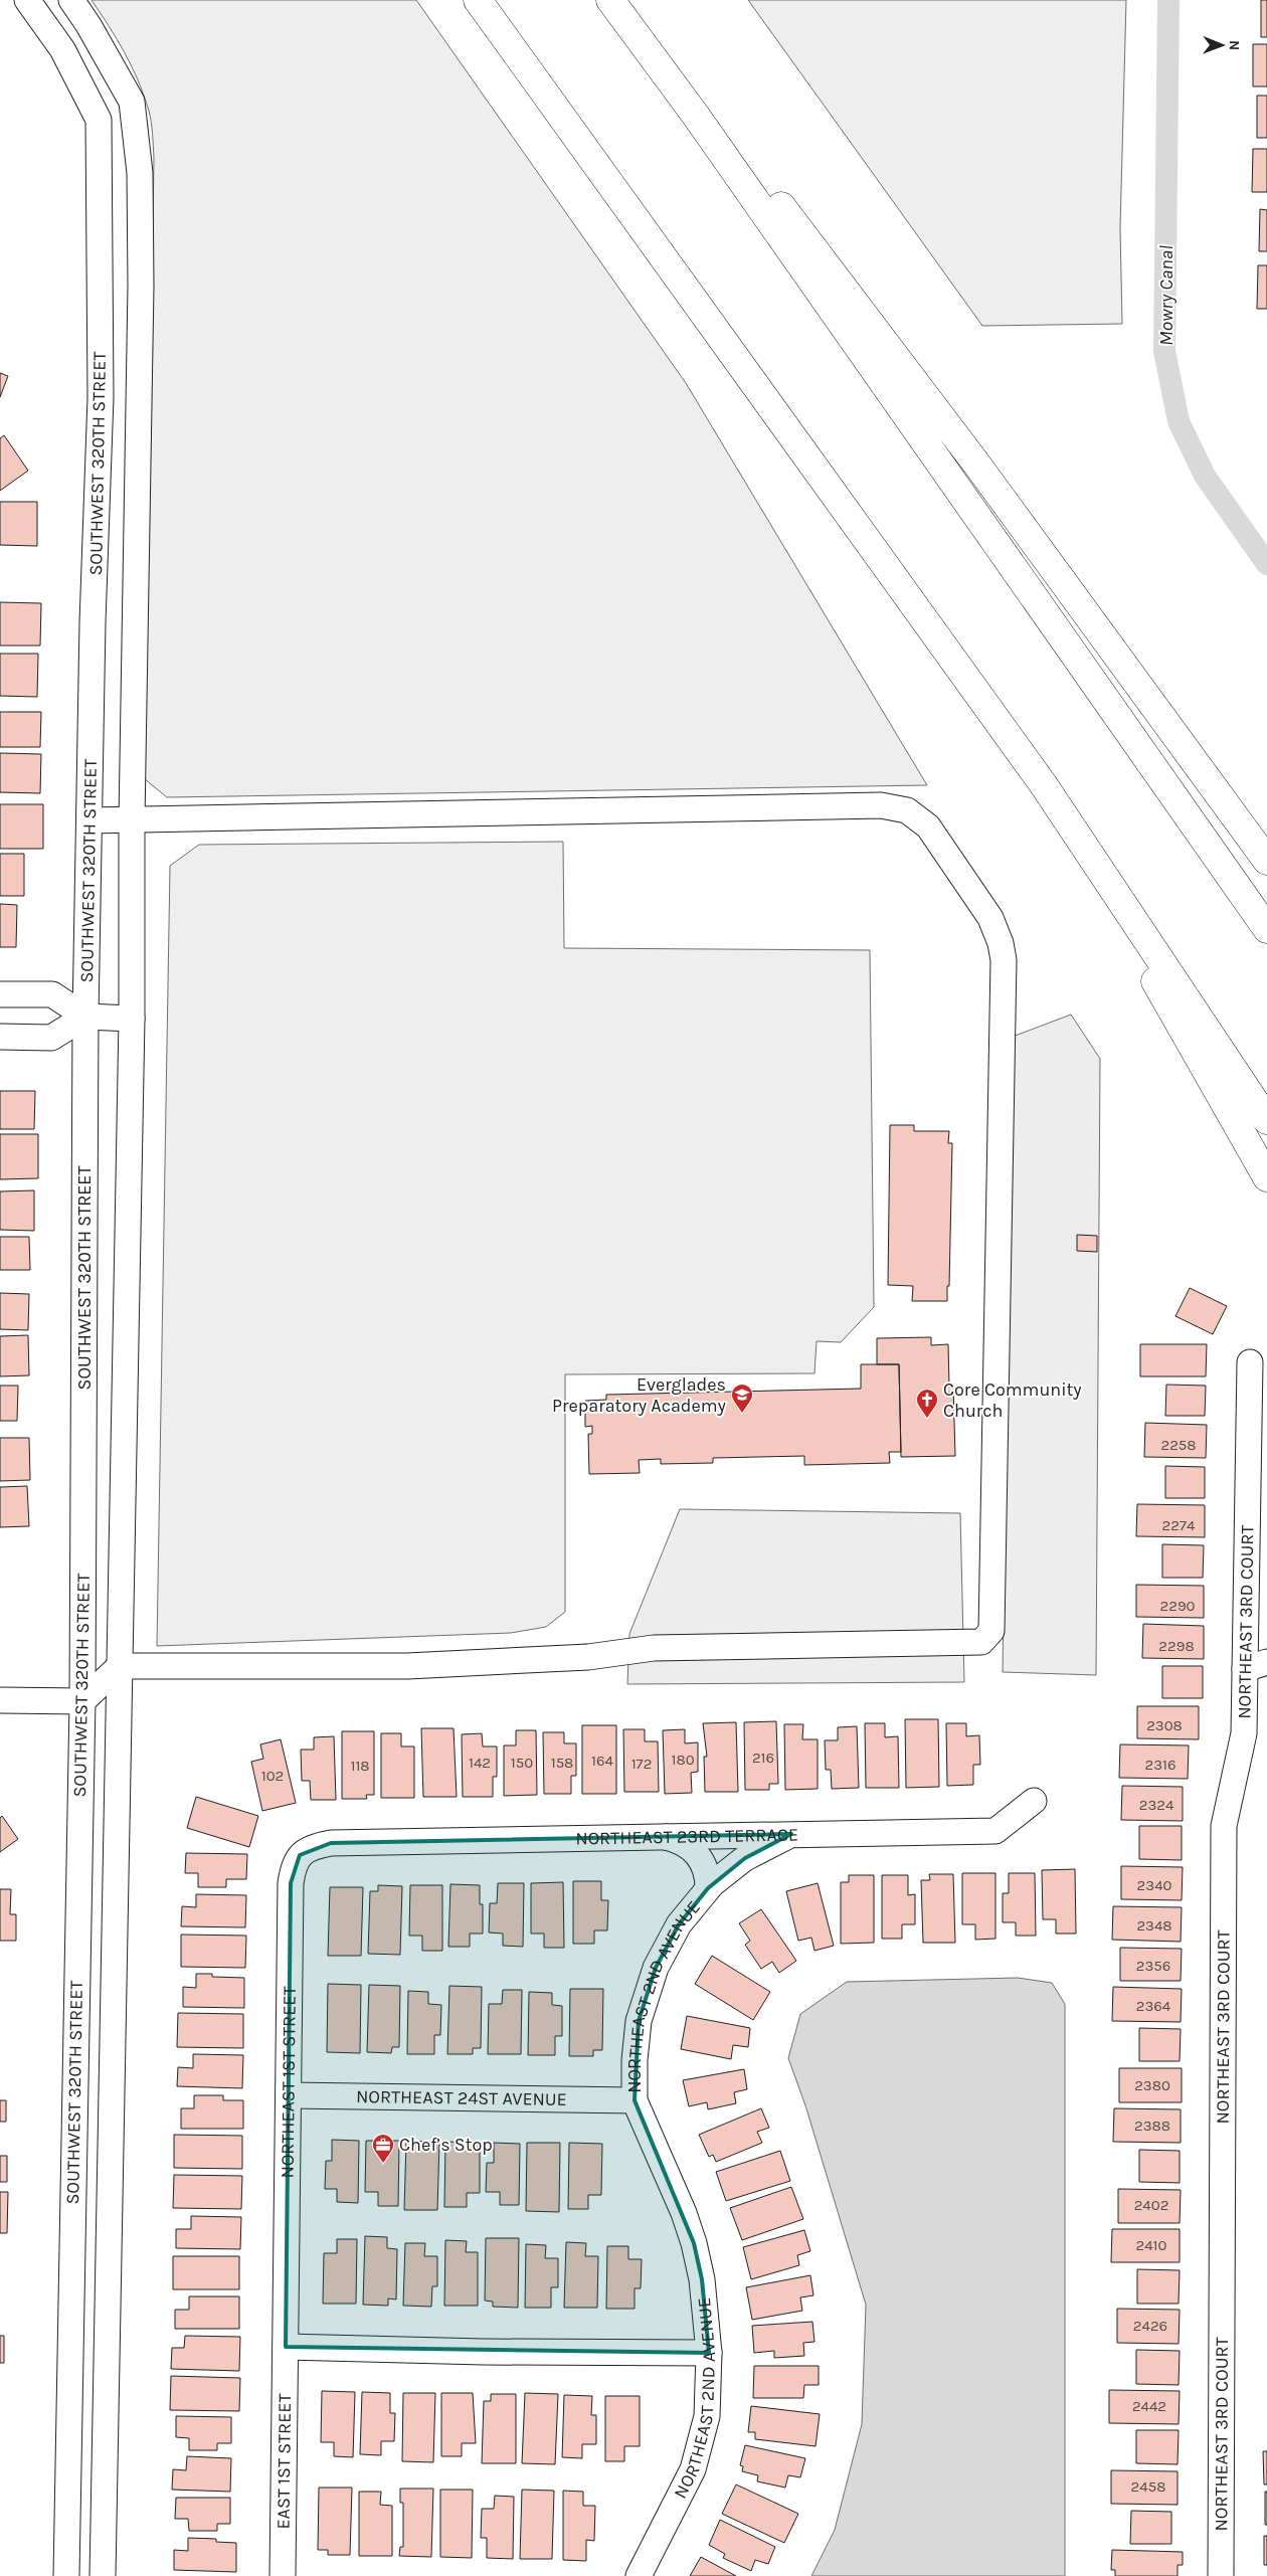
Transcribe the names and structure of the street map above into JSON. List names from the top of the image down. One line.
{"streets":{"street":["SOUTHWEST 320TH STREET","NORTHEAST 3RD COURT","NORTHEAST 23RD TERRACE","NORTHEAST 2ND AVENUE","NORTHEAST 1ST STREET","NORTHEAST 24ST AVENUE","EAST 1ST STREET"]},"crossings":[["NORTHEAST 23RD TERRACE","NORTHEAST 2ND AVENUE"],["NORTHEAST 23RD TERRACE","NORTHEAST 1ST STREET"],["NORTHEAST 2ND AVENUE","NORTHEAST 24ST AVENUE"],["NORTHEAST 1ST STREET","NORTHEAST 24ST AVENUE"],["NORTHEAST 1ST STREET","EAST 1ST STREET"]],"water":["Mowry Canal"],"places":{"school or university":["Everglades Preparatory Academy"],"church":["Core Community Church"],"office":["Chef’s Stop"]},"house_numbers":["2258","2274","2290","2298","2308","216","180","164","142","150","158","172","2316","118","102","2324","2340","2348","2356","2364","2380","2388","2402","2410","2426","2442","2458"],"north":"right"}
